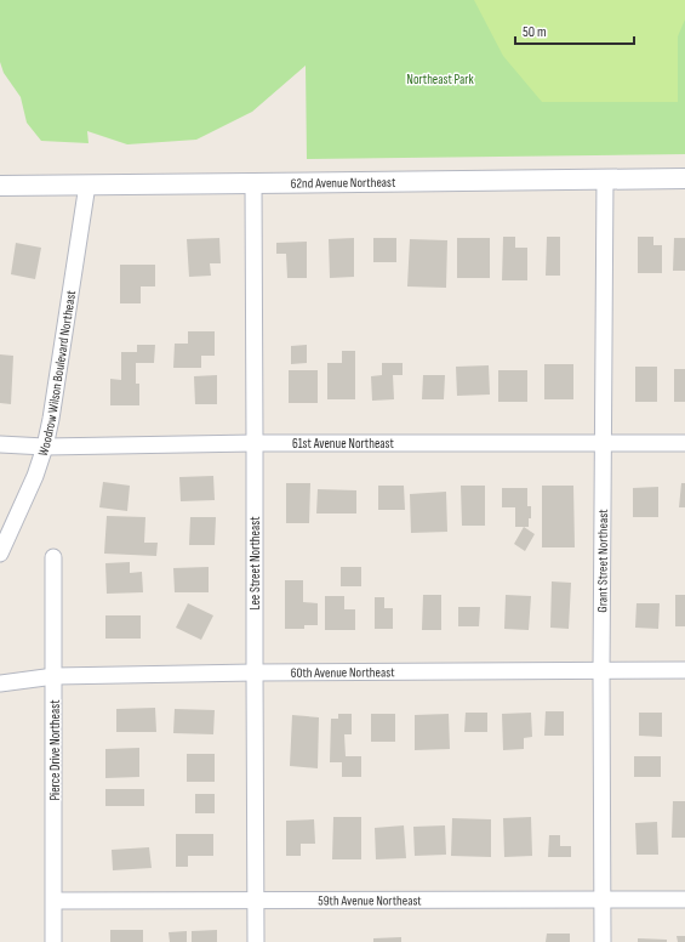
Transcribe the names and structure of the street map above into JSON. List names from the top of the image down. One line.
{"streets":{"street":["62nd Avenue Northeast","Woodrow Wilson Boulevard Northeast","61st Avenue Northeast","Grant Street Northeast","Lee Street Northeast","60th Avenue Northeast","Pierce Drive Northeast","59th Avenue Northeast"]},"crossings":[["62nd Avenue Northeast","Woodrow Wilson Boulevard Northeast"],["62nd Avenue Northeast","Grant Street Northeast"],["62nd Avenue Northeast","Lee Street Northeast"],["Woodrow Wilson Boulevard Northeast","61st Avenue Northeast"],["61st Avenue Northeast","Grant Street Northeast"],["61st Avenue Northeast","Lee Street Northeast"],["Grant Street Northeast","60th Avenue Northeast"],["Grant Street Northeast","59th Avenue Northeast"],["Lee Street Northeast","60th Avenue Northeast"],["Lee Street Northeast","59th Avenue Northeast"],["60th Avenue Northeast","Pierce Drive Northeast"],["Pierce Drive Northeast","59th Avenue Northeast"]],"parks":["Northeast Park"],"scale_bar":"50 m"}
